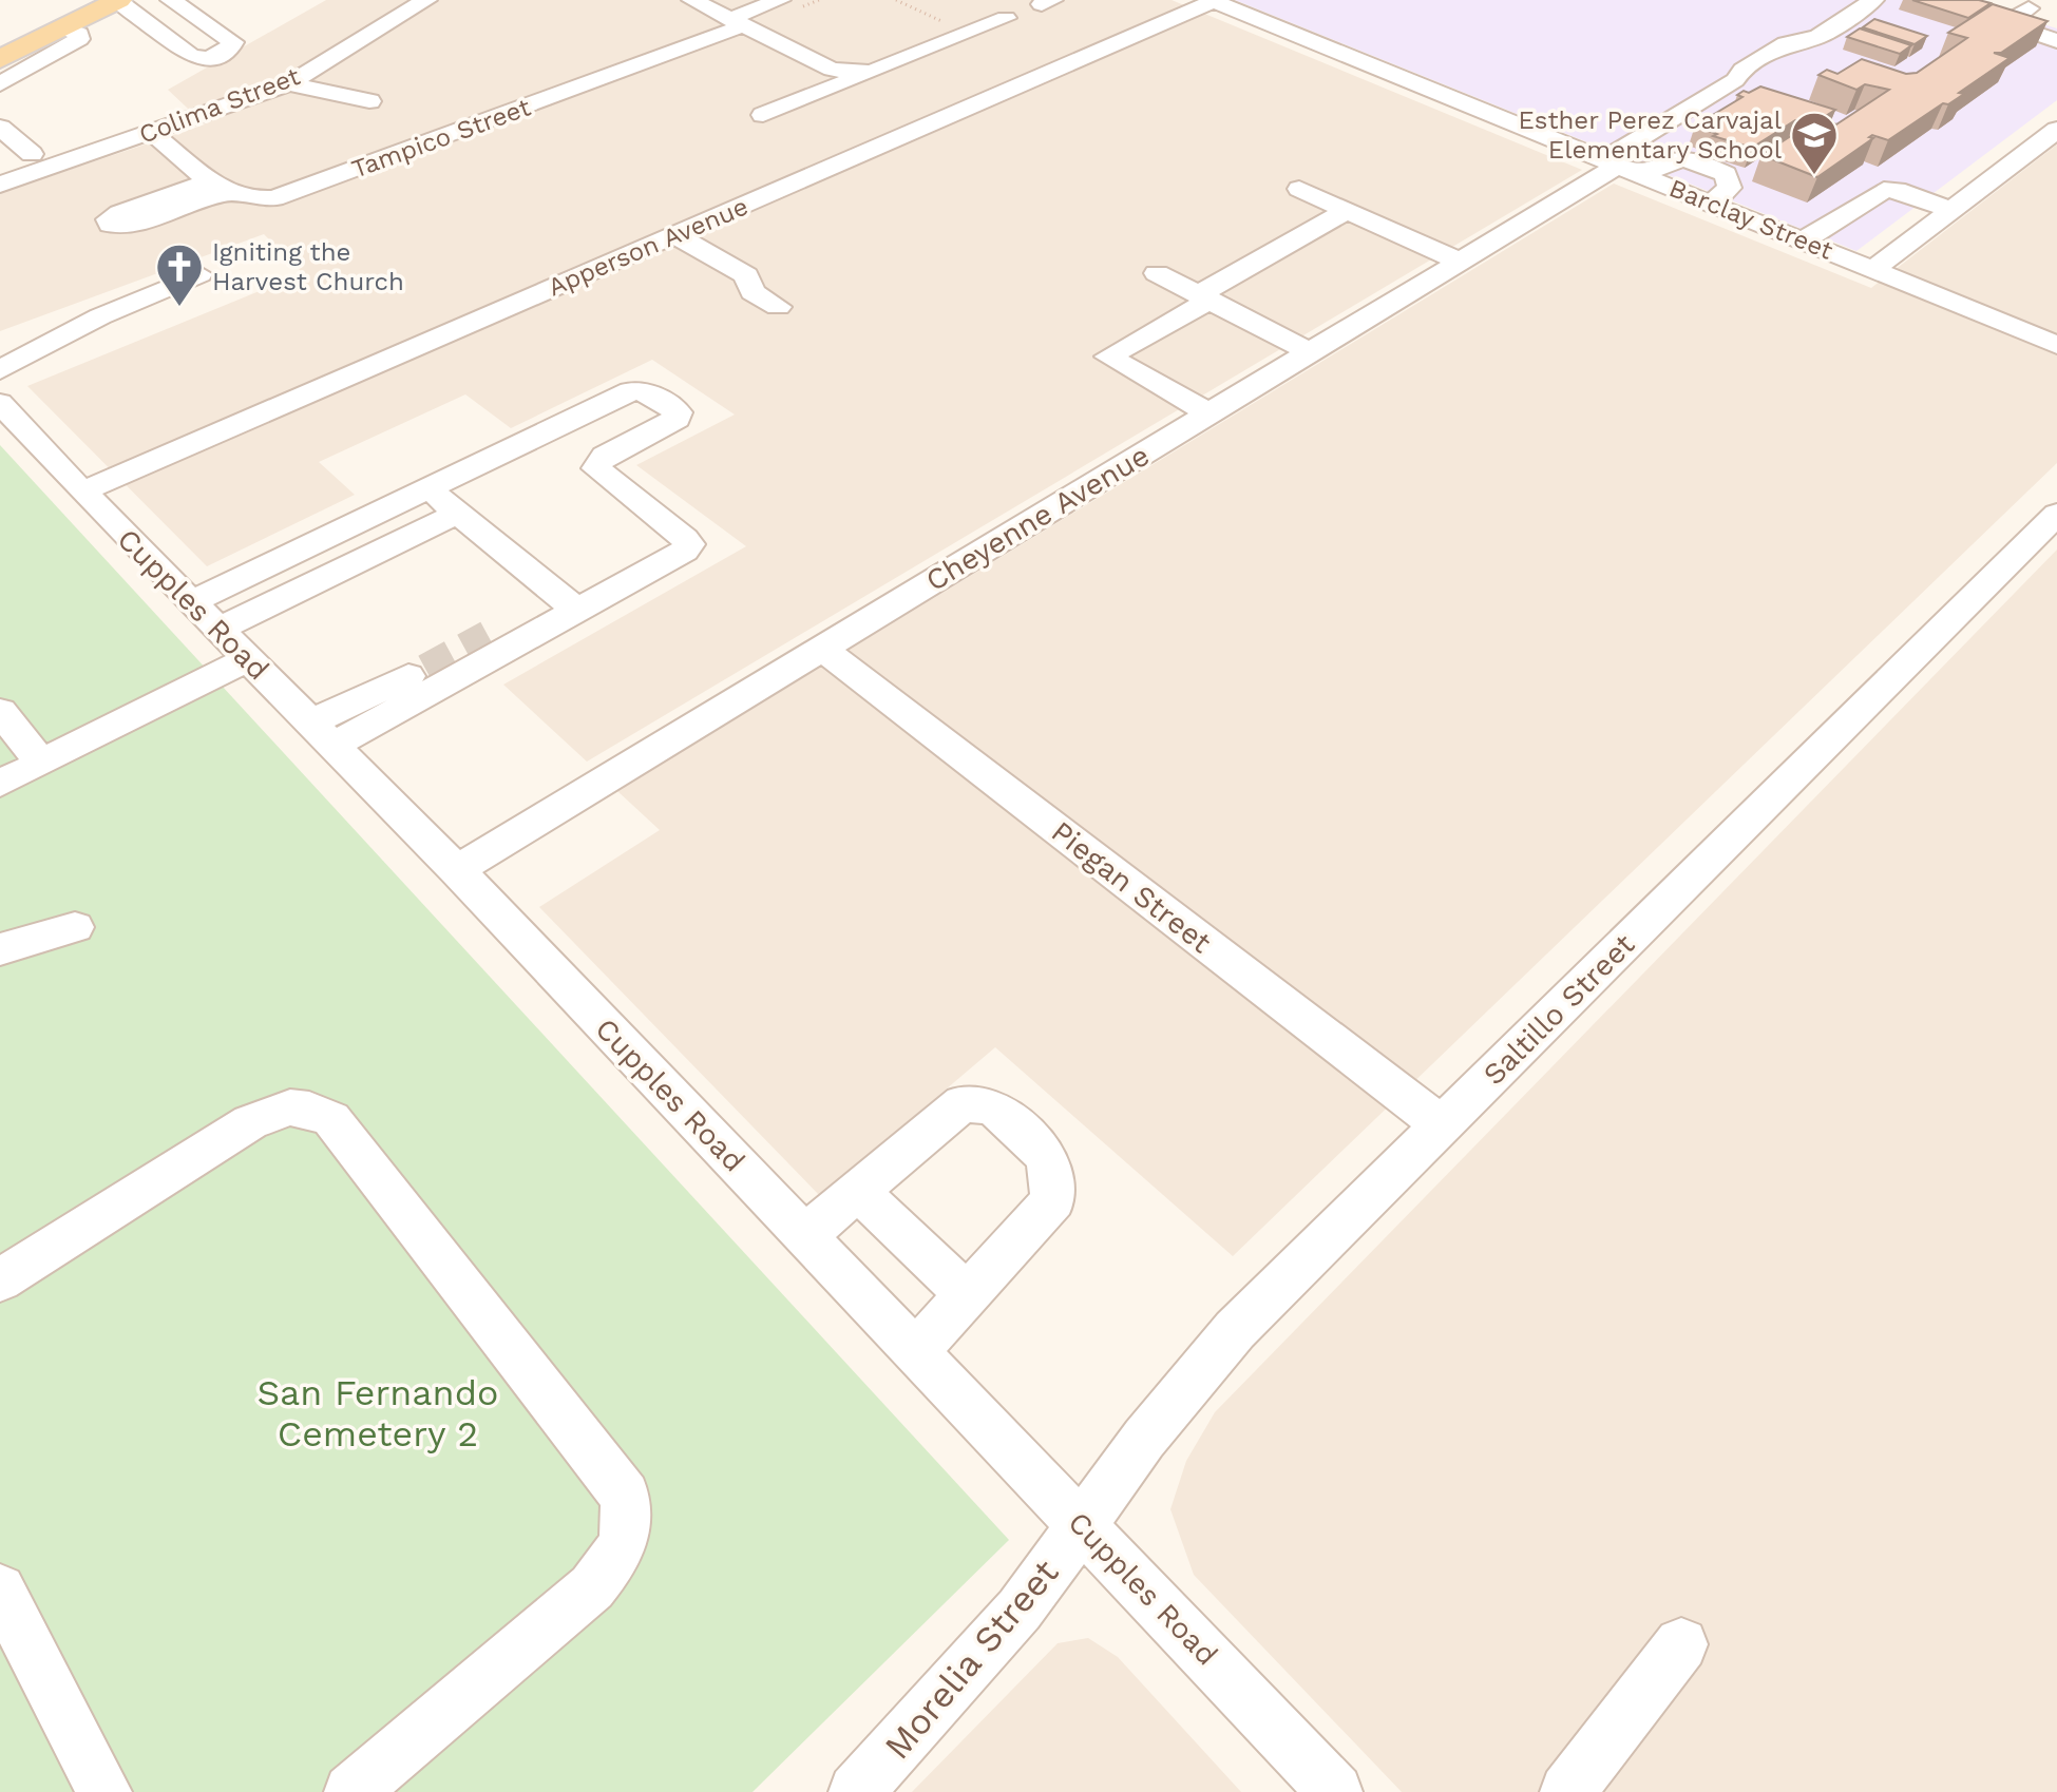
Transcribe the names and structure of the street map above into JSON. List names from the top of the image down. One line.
{"streets":{"street":["Colima Street","Tampico Street","Barclay Street","Apperson Avenue","Cheyenne Avenue","Cupples Road","Piegan Street","Saltillo Street","Morelia Street"]},"crossings":[["Colima Street","Tampico Street"],["Barclay Street","Apperson Avenue"],["Barclay Street","Cheyenne Avenue"],["Apperson Avenue","Cupples Road"],["Cheyenne Avenue","Cupples Road"],["Cheyenne Avenue","Piegan Street"],["Cupples Road","Saltillo Street"],["Cupples Road","Morelia Street"],["Piegan Street","Saltillo Street"],["Saltillo Street","Morelia Street"]],"parks":["San Fernando Cemetery 2"],"places":{"school or university":["Esther Perez Carvajal Elementary School"],"church":["Igniting the Harvest Church"]}}
